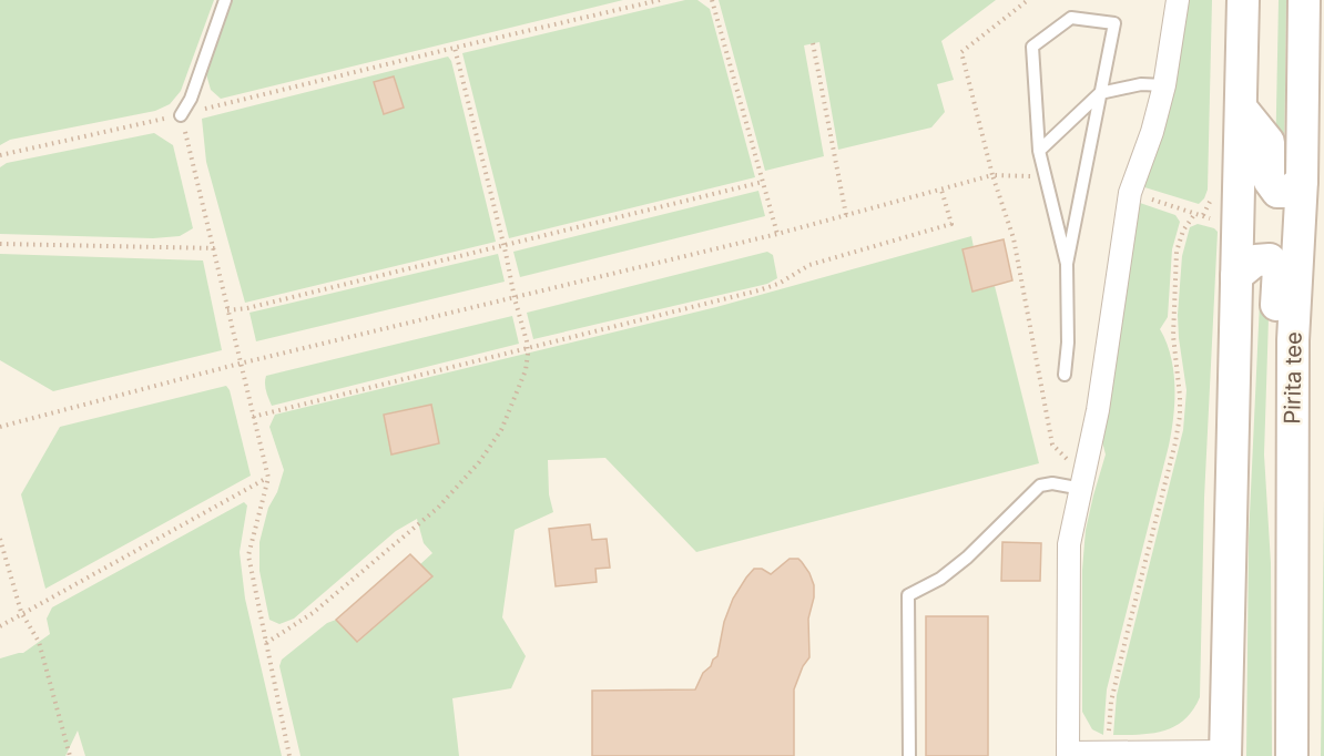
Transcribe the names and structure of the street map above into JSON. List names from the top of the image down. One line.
{"streets":{"main road":["Pirita tee"]}}
